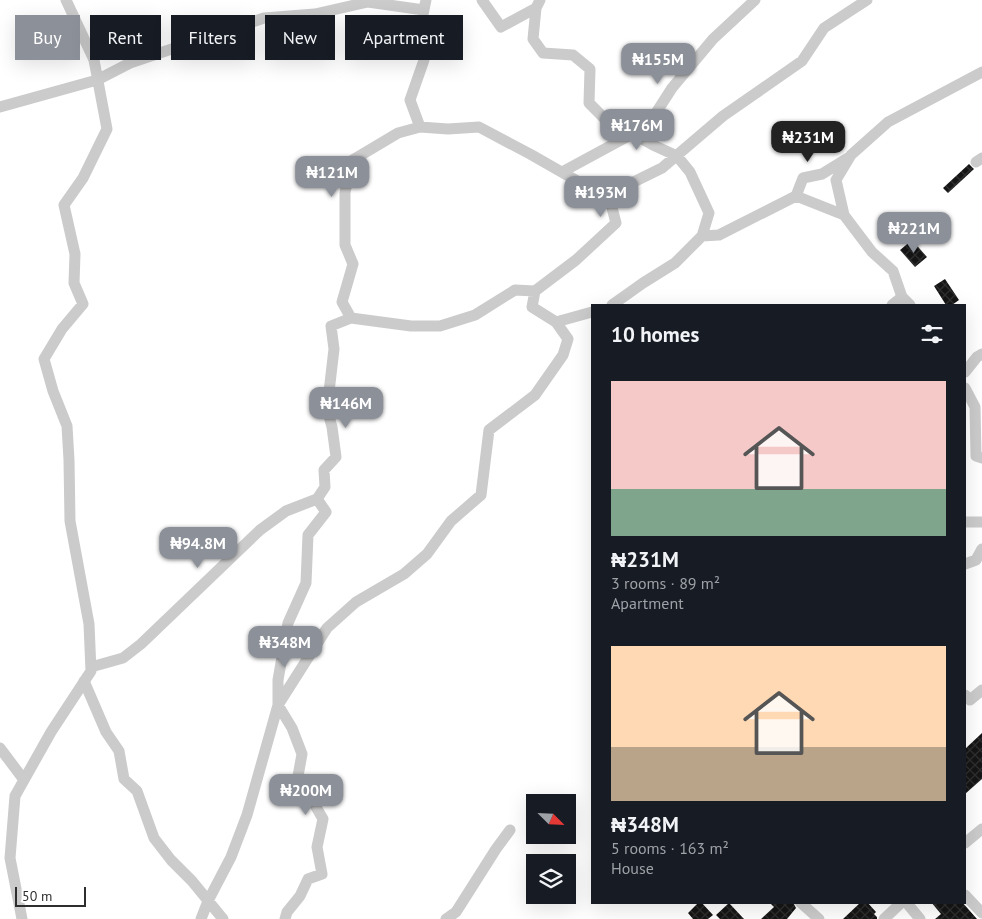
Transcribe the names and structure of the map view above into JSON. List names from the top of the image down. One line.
{"scale_bar":"50 m","north":"bottom right","page":{"chip":["Buy","Rent","Filters","New","Apartment"],"price":["₦155M","₦176M","₦231M","₦121M","₦193M","₦221M","₦146M","₦94.8M","₦348M","₦200M"],"heading":"10 homes","list":[{"name":"₦231M","note":"3 rooms · 89 m² · Apartment"},{"name":"₦348M","note":"5 rooms · 163 m² · House"}],"scale":"50 m"}}
